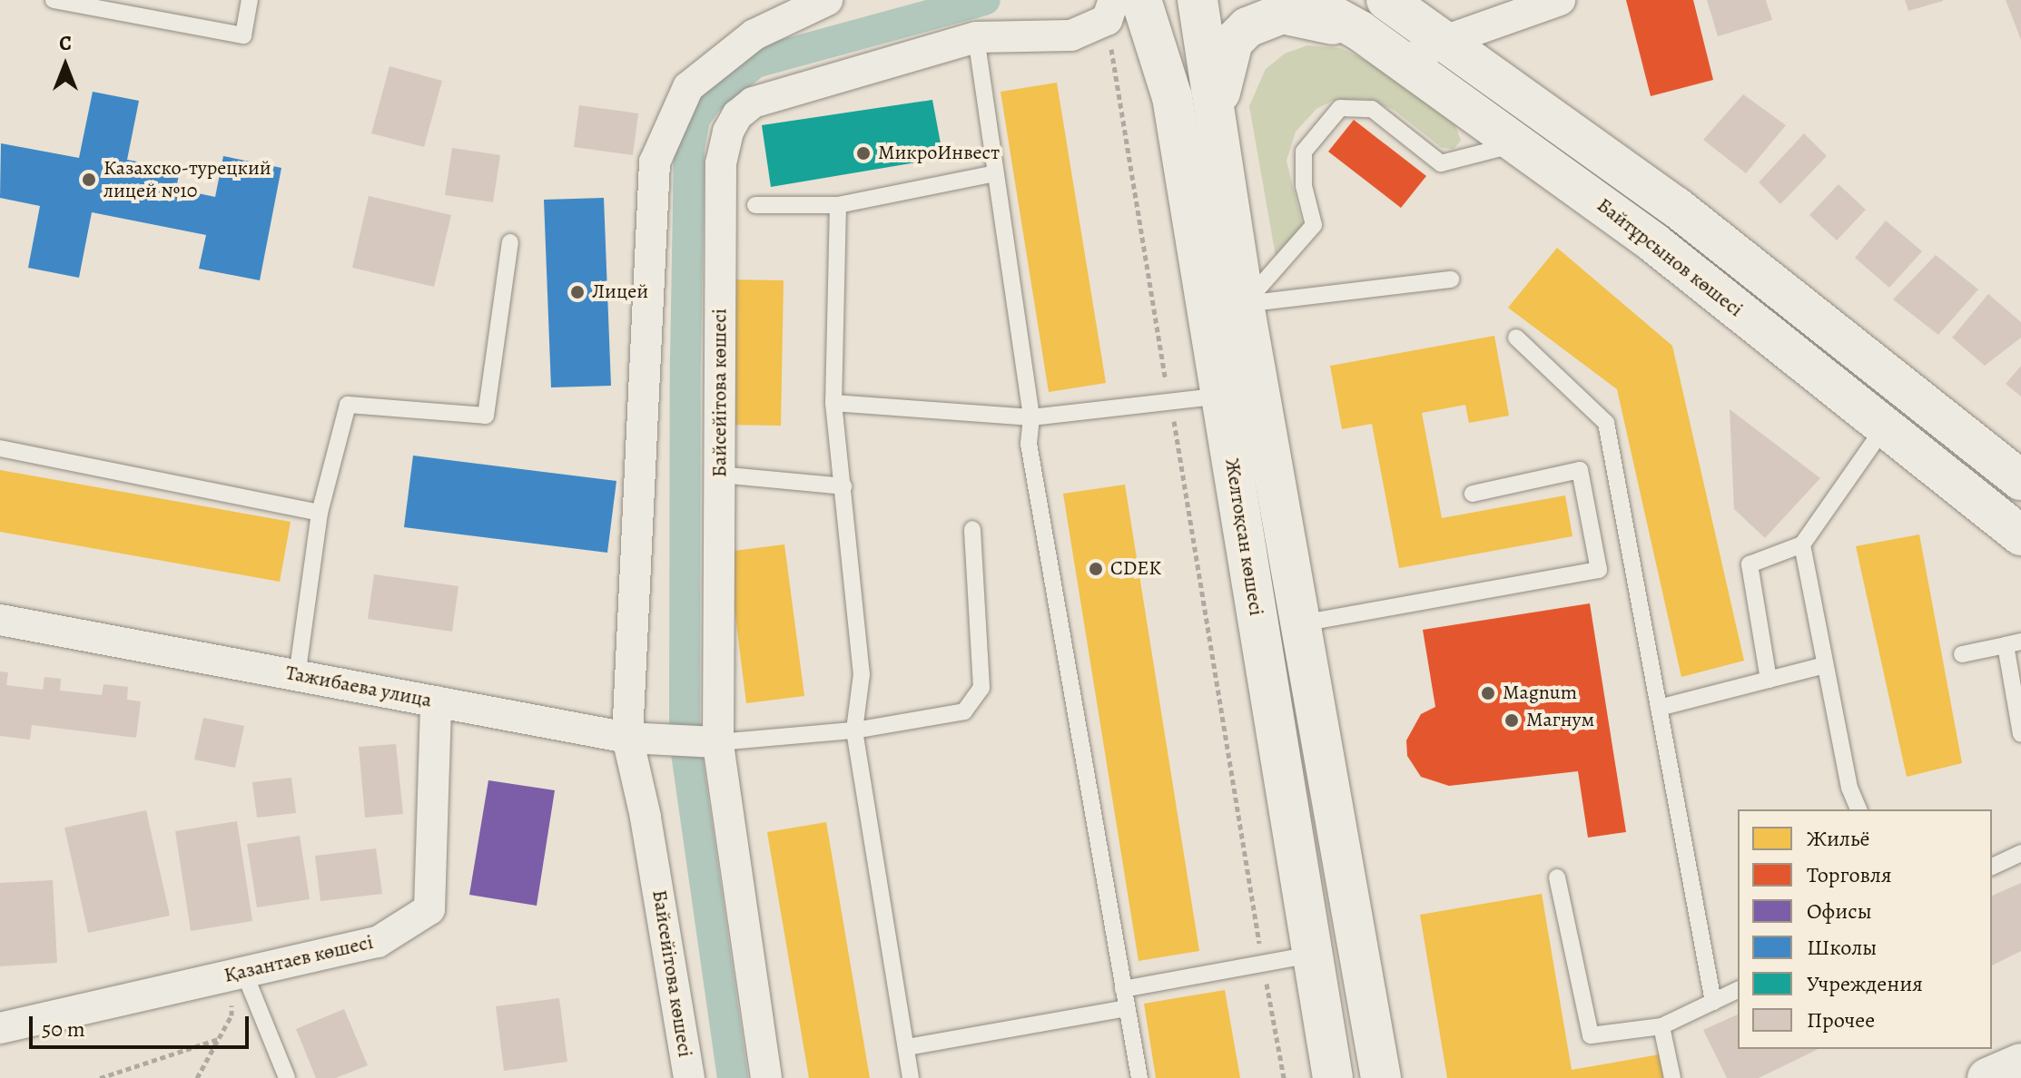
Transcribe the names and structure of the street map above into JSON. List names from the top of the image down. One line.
{"streets":{"street":["Байтұрсынов көшесі","Байсейітова көшесі","Желтоқсан көшесі","Тажибаева улица","Қазантаев көшесі"]},"crossings":[["Байсейітова көшесі","Тажибаева улица"],["Тажибаева улица","Қазантаев көшесі"]],"places":["МикроИнвест","Казахско-турецкий лицей №10","Лицей","CDEK","Magnum","Магнум"],"legend":["Жильё","Торговля","Офисы","Школы","Учреждения","Прочее"],"scale_bar":"50 m","north":"top"}
